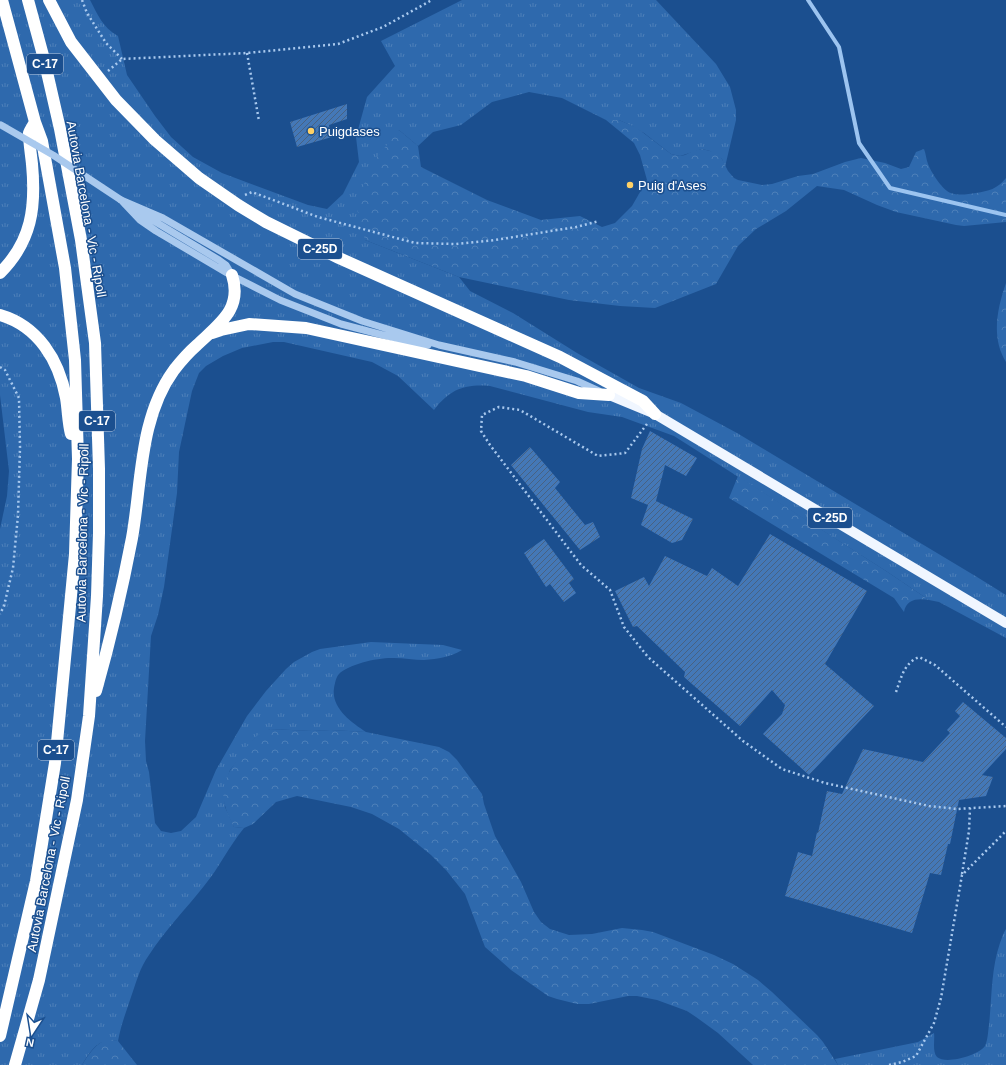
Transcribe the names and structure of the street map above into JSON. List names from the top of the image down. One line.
{"streets":{"highway":["C-17","Autovia Barcelona - Vic - Ripoll","C-25D"]},"places":["Puigdases","Puig d'Ases"],"north":"bottom"}
